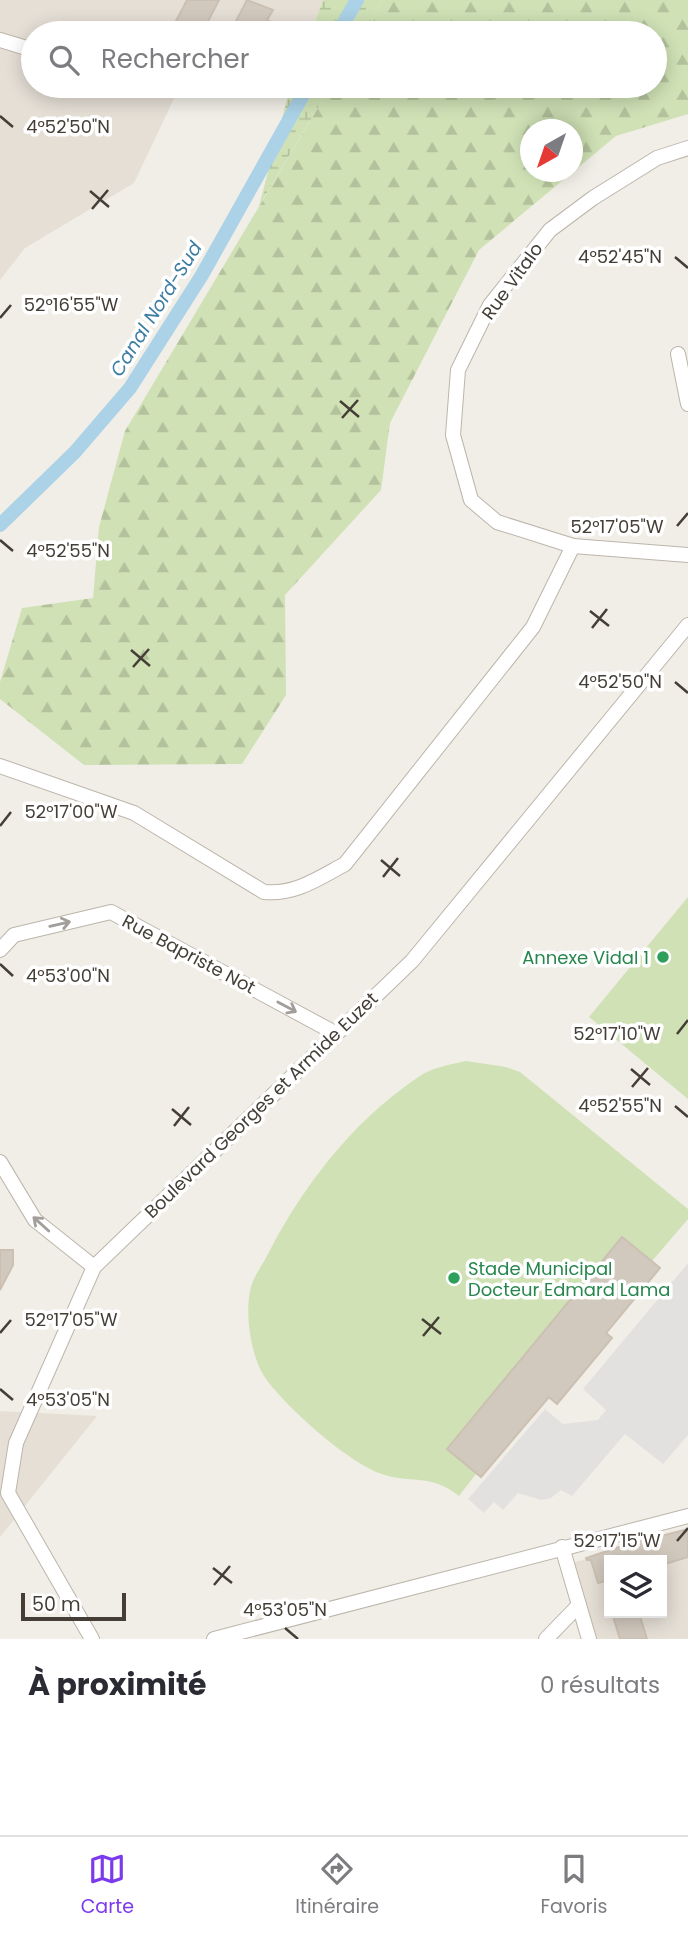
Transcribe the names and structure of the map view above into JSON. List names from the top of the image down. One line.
{"streets":{"street":["Rue Vitalo","Rue Bapriste Not","Boulevard Georges et Armide Euzet"]},"crossings":[["Rue Bapriste Not","Boulevard Georges et Armide Euzet"]],"one_way":["Rue Bapriste Not"],"water":["Canal Nord-Sud"],"places":["Annexe Vidal 1","Stade Municipal Docteur Edmard Lama"],"scale_bar":"50 m","north":"bottom left","page":{"search":"Rechercher","scale":"50 m","heading":["À proximité","0 résultats"],"nav":["Carte","Itinéraire","Favoris"]},"coordinates":["4°52'50\"N","4°52'45\"N","52°16'55\"W","52°17'05\"W","4°52'55\"N","52°17'00\"W","4°53'00\"N","52°17'10\"W","4°53'05\"N","52°17'15\"W"]}
